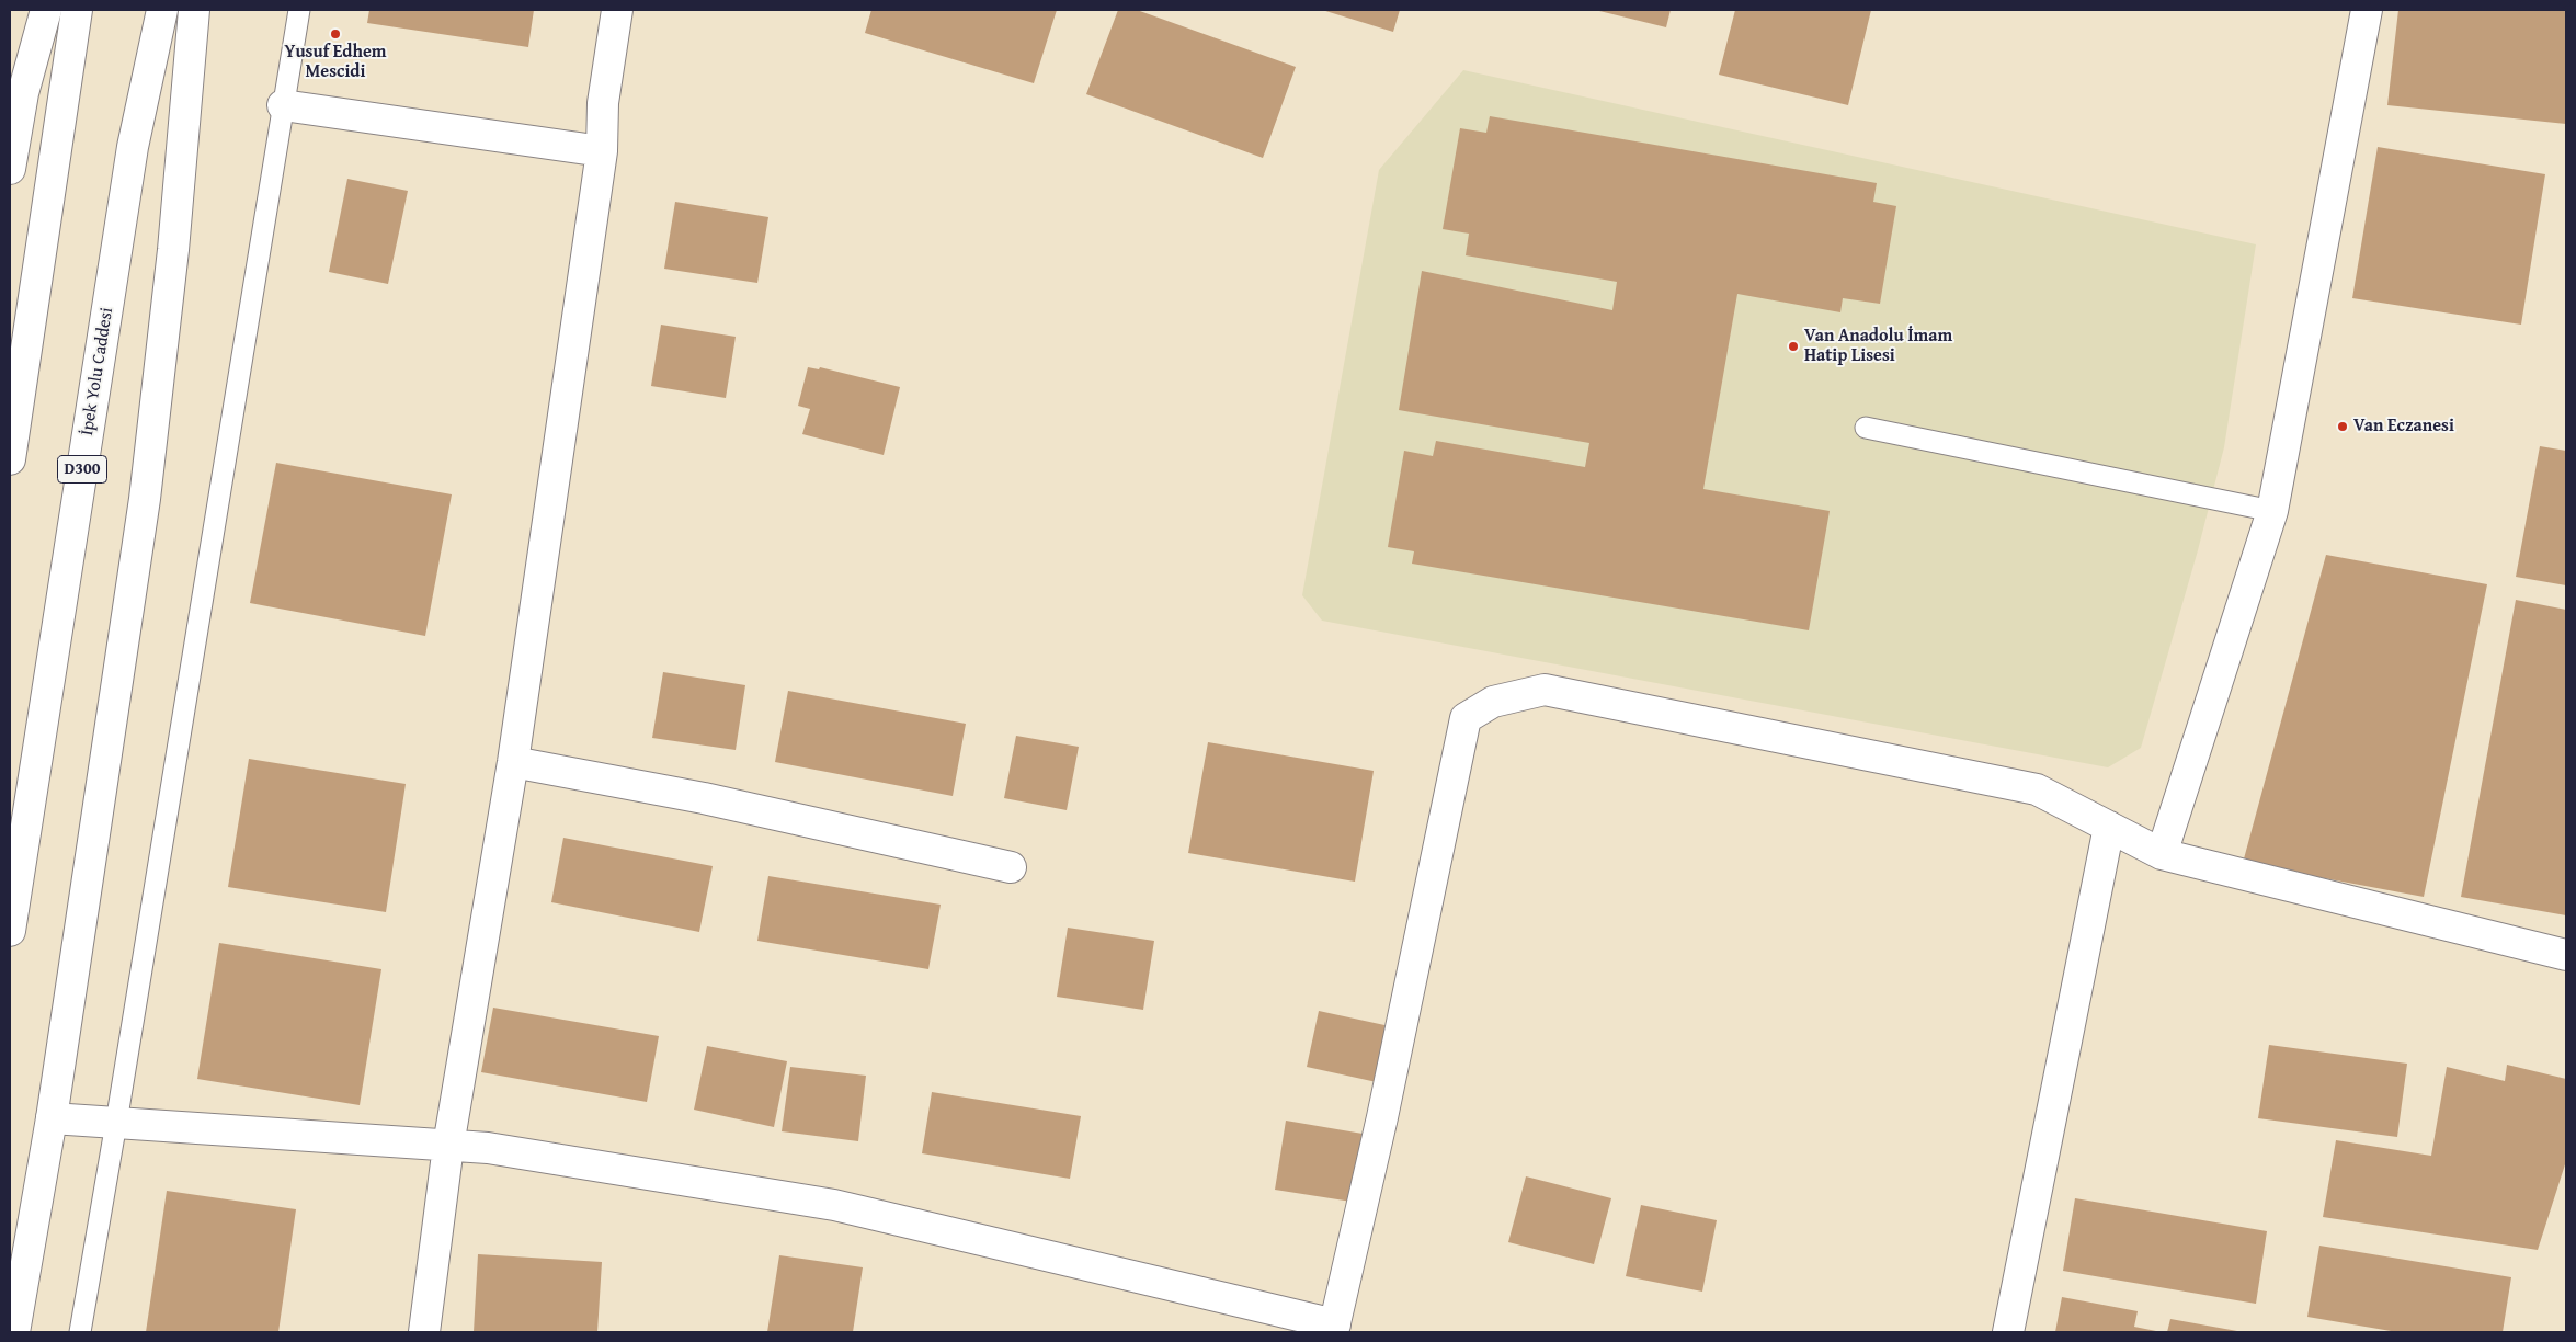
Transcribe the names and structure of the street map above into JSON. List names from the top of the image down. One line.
{"streets":{"main road":["İpek Yolu Caddesi","D300"]},"places":["Yusuf Edhem Mescidi","Van Anadolu İmam Hatip Lisesi","Van Eczanesi"]}
